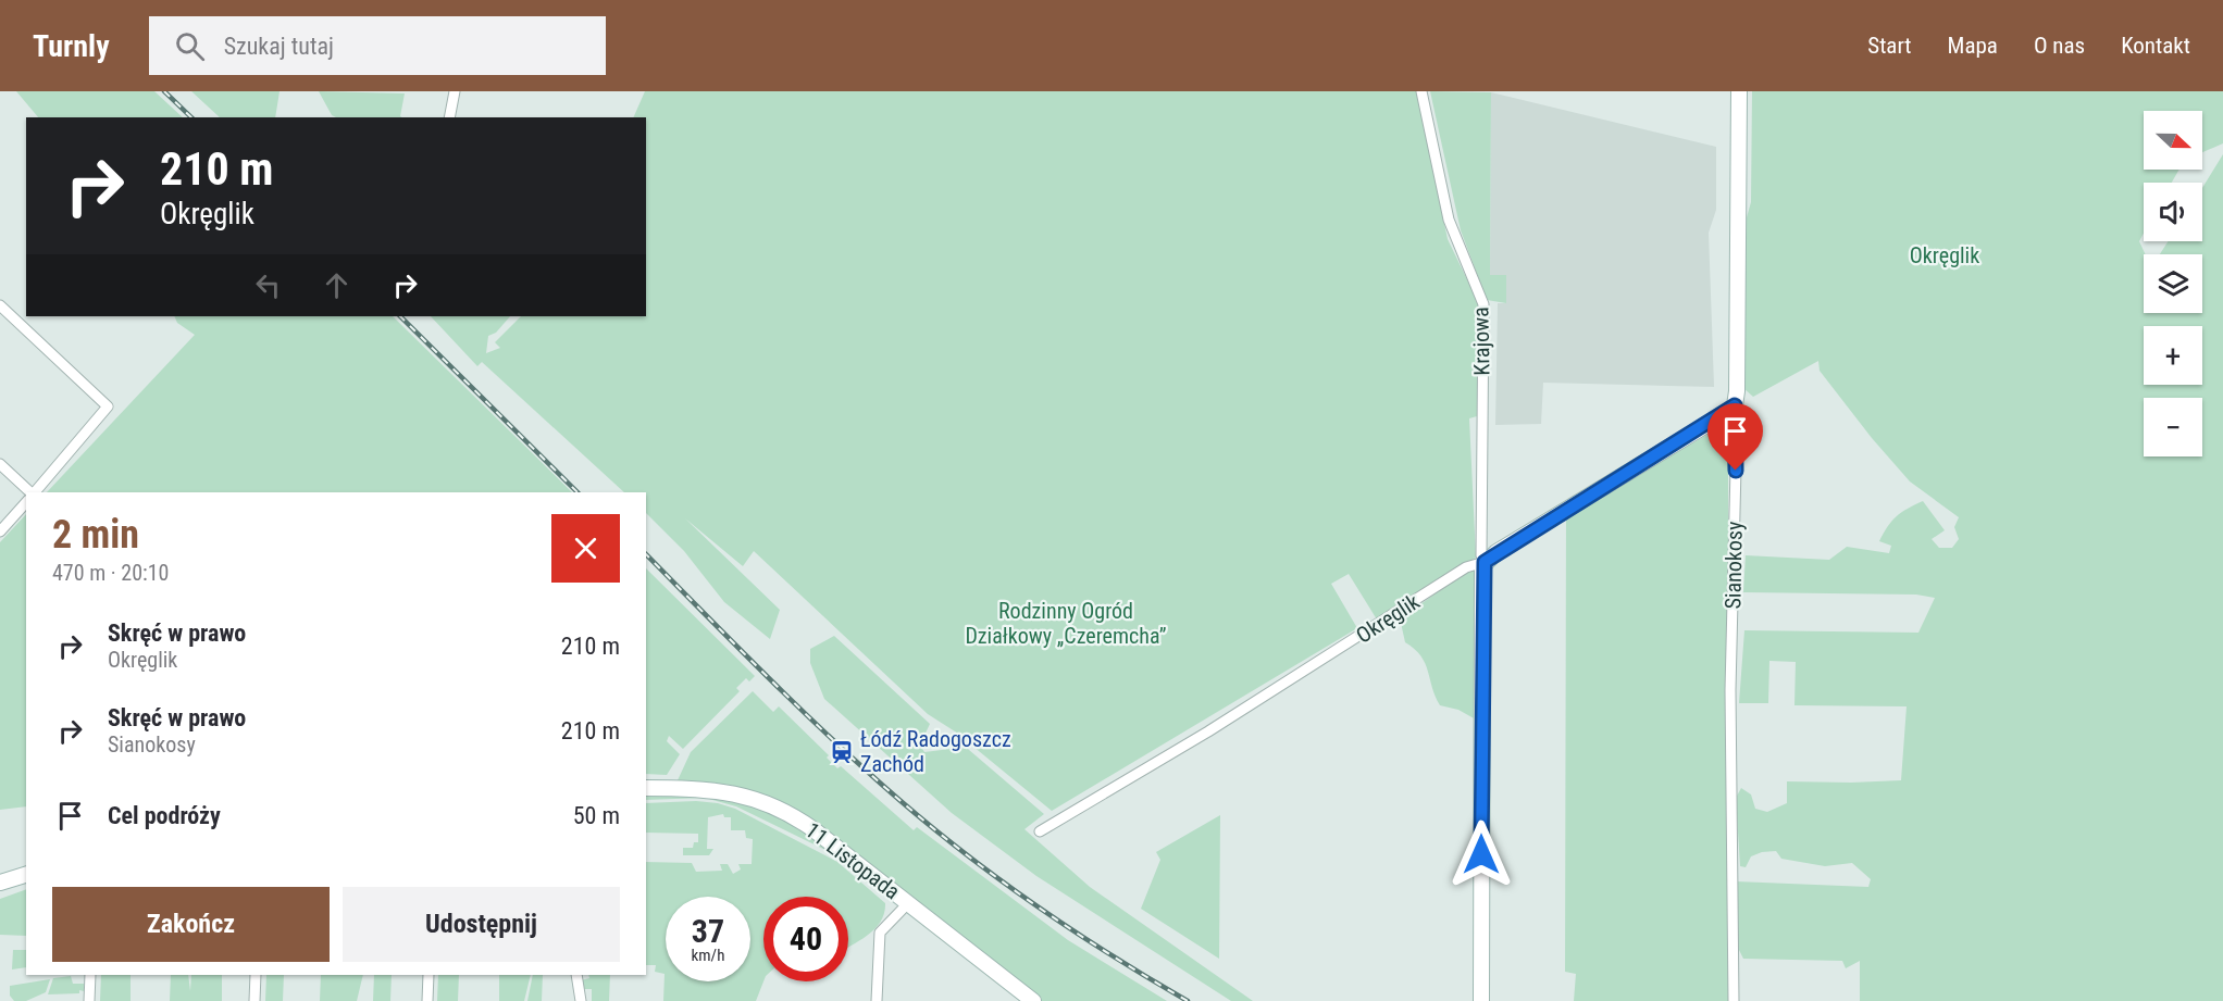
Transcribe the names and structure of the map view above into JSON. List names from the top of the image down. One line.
{"streets":{"street":["Krajowa","Sianokosy","Okręglik","11 Listopada"]},"crossings":[["Krajowa","Okręglik"],["Sianokosy","Okręglik"]],"parks":["Okręglik","Rodzinny Ogród Działkowy „Czeremcha”"],"places":{"station":["Łódź Radogoszcz Zachód"]},"north":"right","page":{"header":"Turnly","search":"Szukaj tutaj","nav":["Start","Mapa","O nas","Kontakt"],"map_buttons":["+","−"],"turn":["210 m","Okręglik"],"heading":["2 min","470 m · 20:10"],"list":[{"name":"Skręć w prawo","note":"Okręglik","value":"210 m"},{"name":"Skręć w prawo","note":"Sianokosy","value":"210 m"},{"name":"Cel podróży","value":"50 m"}],"buttons":["Zakończ","Udostępnij"],"speed":"37 km/h","limit":"40"}}
